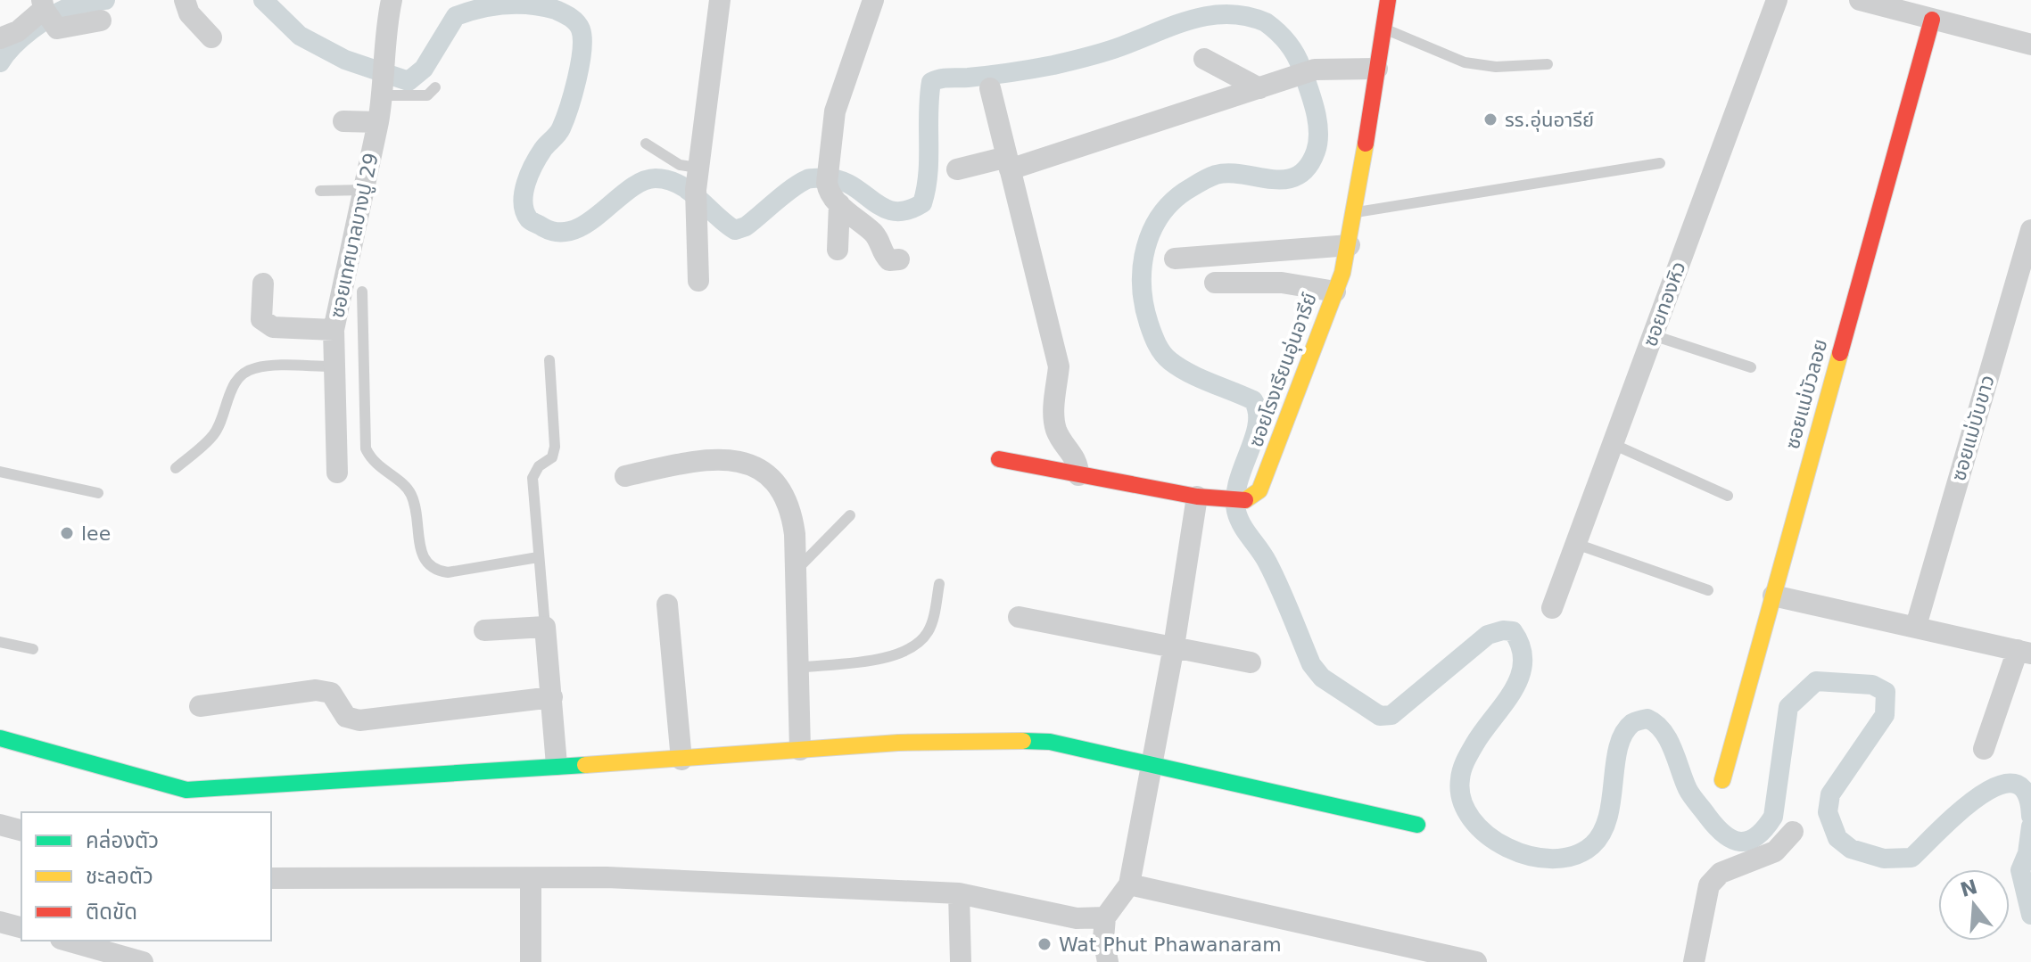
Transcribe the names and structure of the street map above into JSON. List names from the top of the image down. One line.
{"streets":{"street":["ซอยเทศบาลบางปู 29","ซอยทองหิว","ซอยโรงเรียนอุ่นอารีย์","ซอยแม่บัวลอย","ซอยแม่บับขาว"]},"places":["รร.อุ่นอารีย์","lee","Wat Phut Phawanaram"],"legend":["คล่องตัว","ชะลอตัว","ติดขัด"],"north":"top"}
